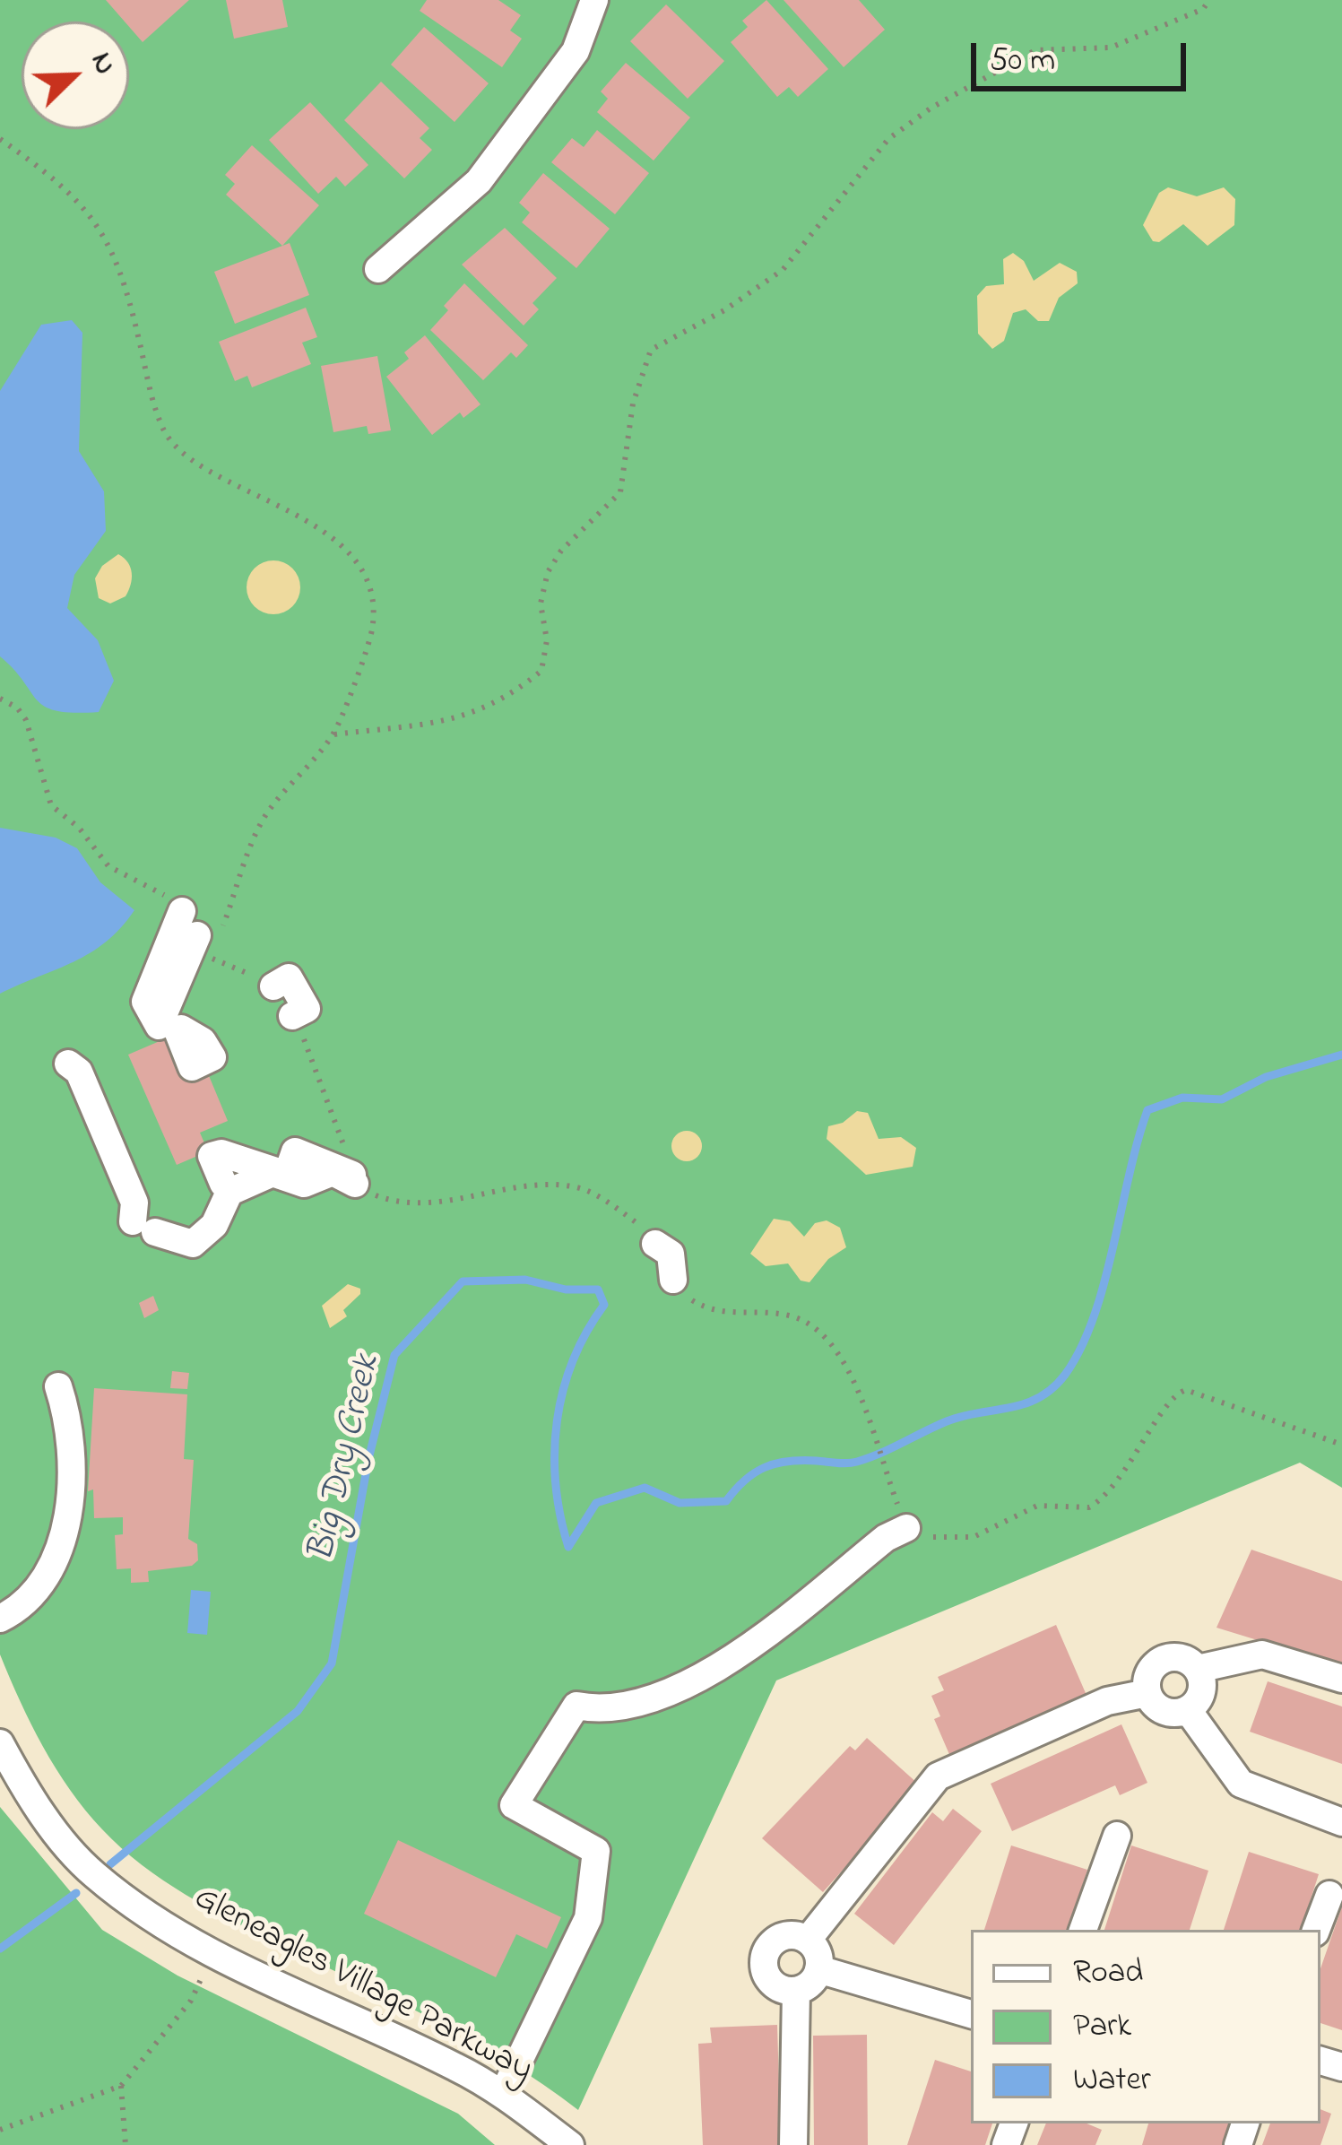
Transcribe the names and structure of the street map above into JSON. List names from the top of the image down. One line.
{"streets":{"street":["Gleneagles Village Parkway"]},"water":["Big Dry Creek"],"legend":["Road","Park","Water"],"scale_bar":"50 m","north":"top right"}
